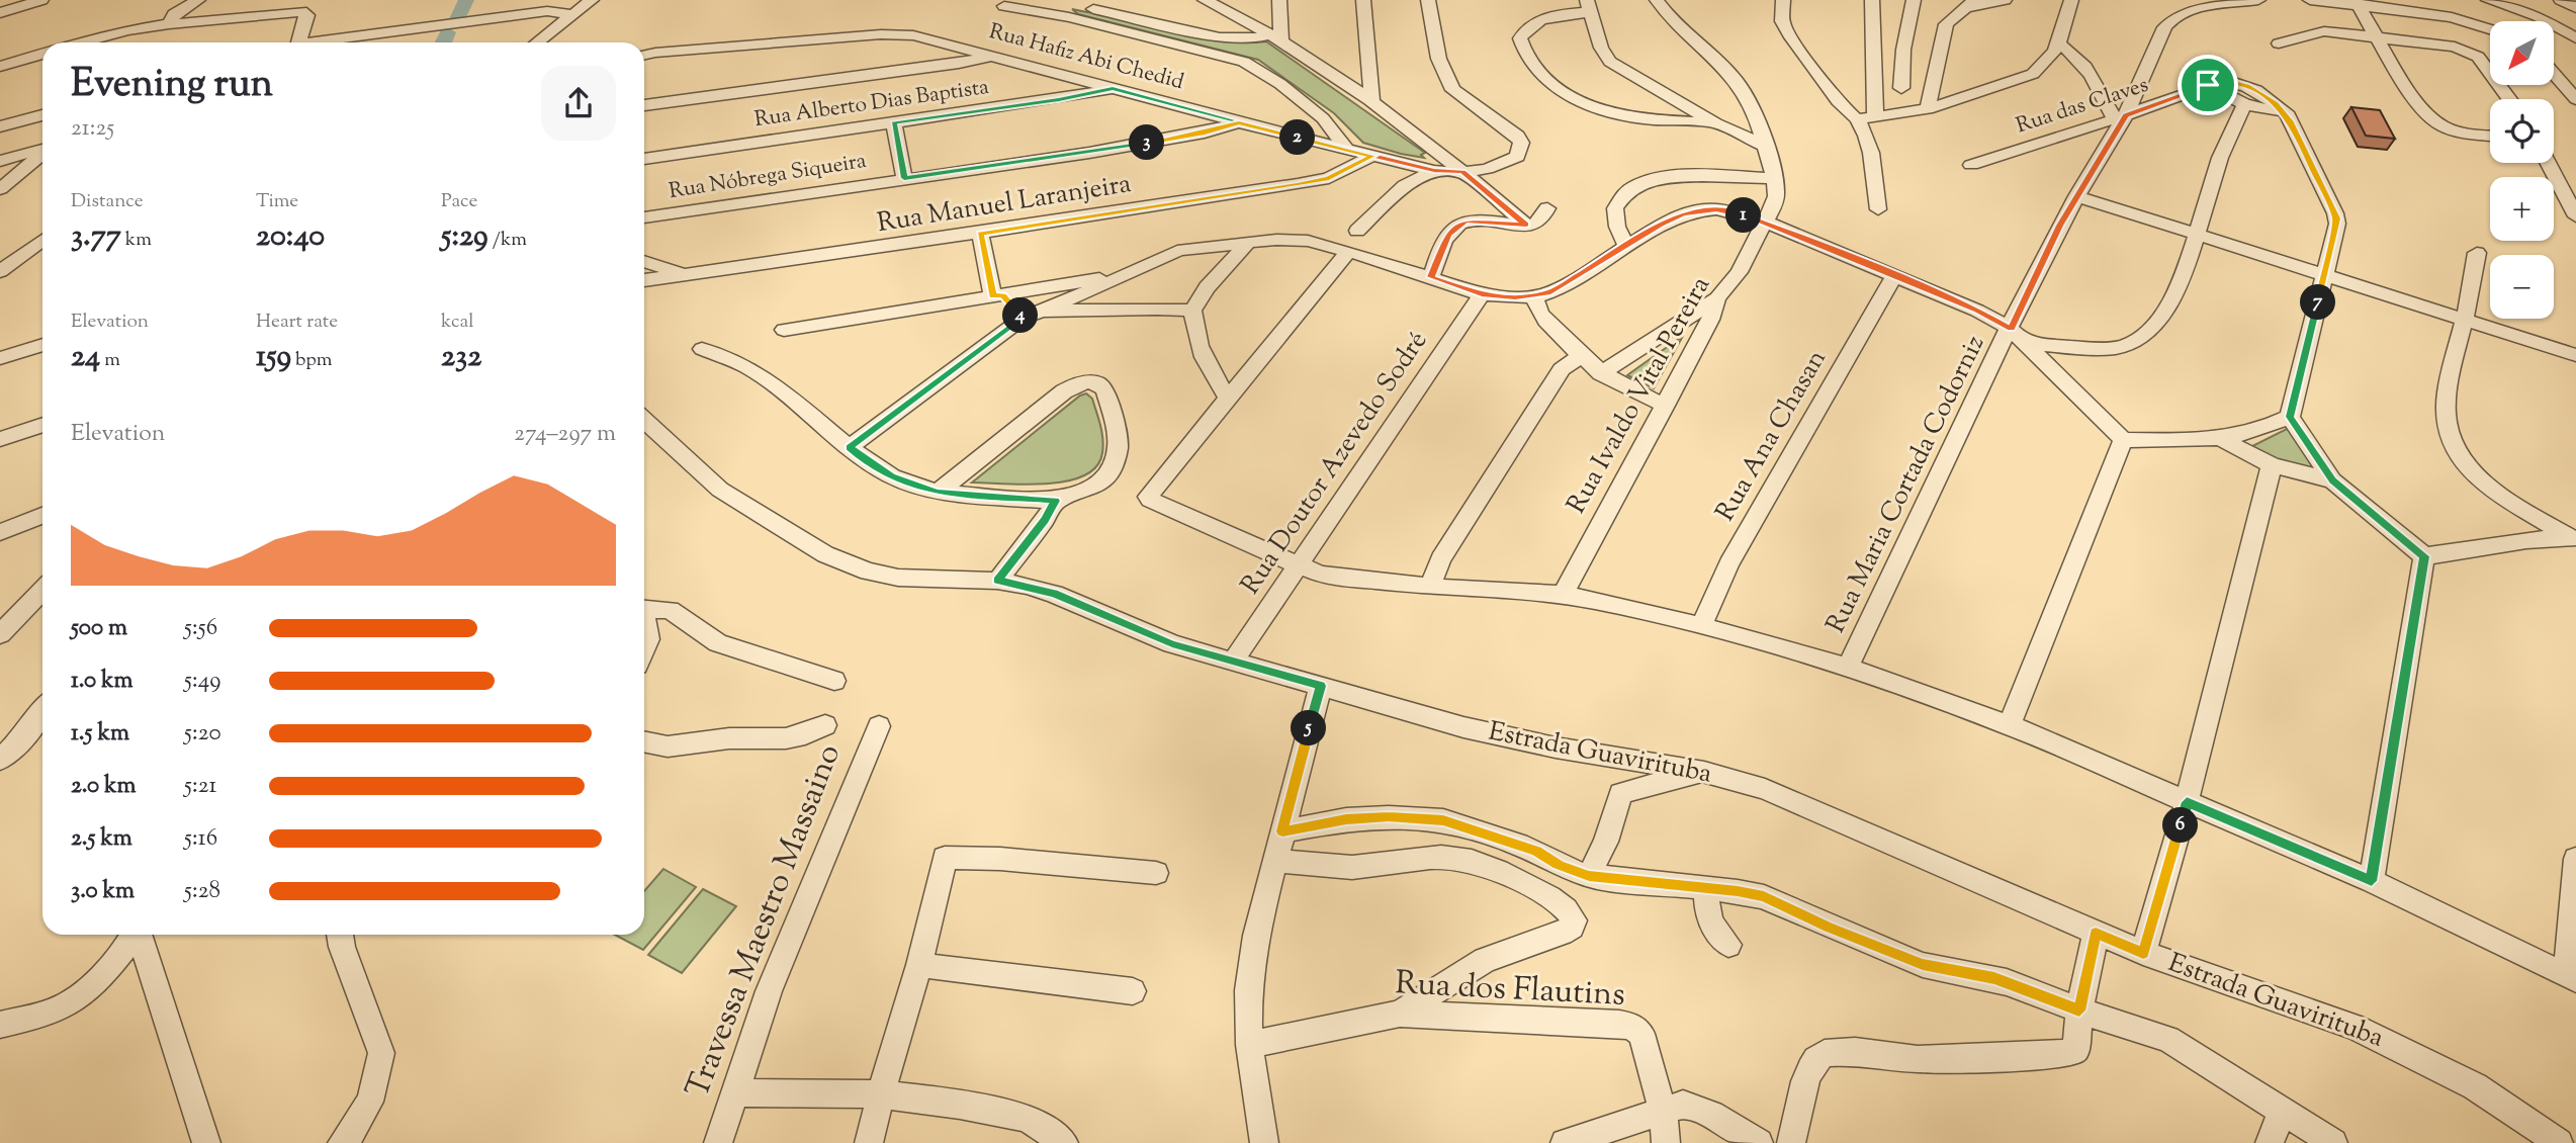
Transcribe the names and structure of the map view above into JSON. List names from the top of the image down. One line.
{"streets":{"street":["Rua Hafiz Abi Chedid","Rua Alberto Dias Baptista","Rua das Claves","Rua Nóbrega Siqueira","Rua Manuel Laranjeira","Rua Ivaldo Vital Pereira","Rua Ana Chasan","Rua Doutor Azevedo Sodré","Rua Maria Cortada Codorniz","Estrada Guavirituba","Travessa Maestro Massaino","Rua dos Flautins"]},"crossings":[["Rua Hafiz Abi Chedid","Rua Alberto Dias Baptista"],["Rua Hafiz Abi Chedid","Rua Nóbrega Siqueira"],["Rua Hafiz Abi Chedid","Rua Manuel Laranjeira"],["Rua das Claves","Rua Maria Cortada Codorniz"],["Rua Doutor Azevedo Sodré","Estrada Guavirituba"]],"north":"bottom left","page":{"map_buttons":["+","−"],"heading":["Evening run","21:25"],"pins":["2","3","1","7","4","5","6"],"stats":[["Distance","3.77 km"],["Time","20:40"],["Pace","5:29 /km"],["Elevation","24 m"],["Heart rate","159 bpm"],["kcal","232"]],"chart":["Elevation","274–297 m"],"list":[{"name":"500 m","note":"5:56"},{"name":"1.0 km","note":"5:49"},{"name":"1.5 km","note":"5:20"},{"name":"2.0 km","note":"5:21"},{"name":"2.5 km","note":"5:16"},{"name":"3.0 km","note":"5:28"}]}}
